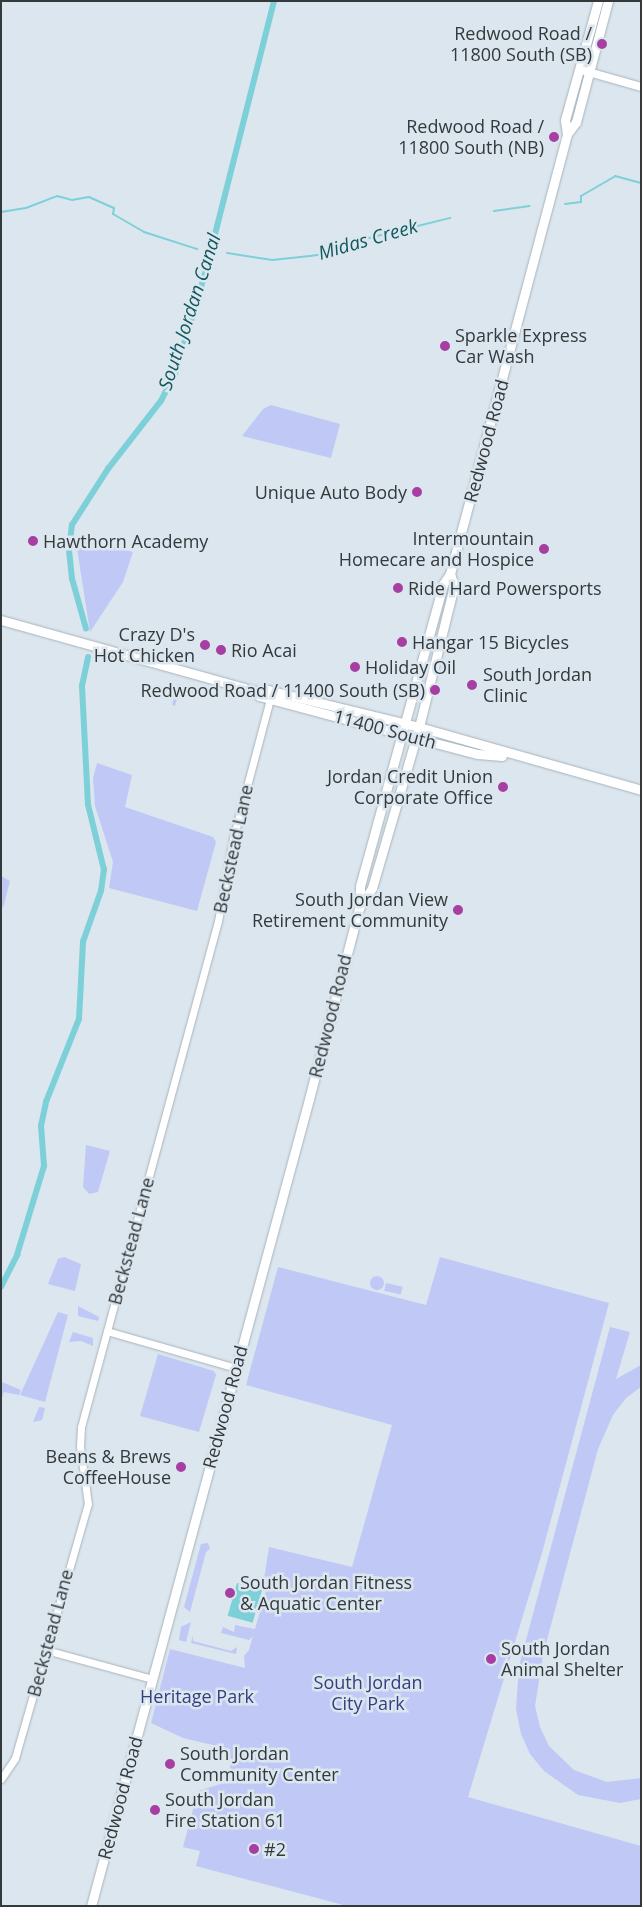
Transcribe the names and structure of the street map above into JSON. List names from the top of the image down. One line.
{"streets":{"main road":["Redwood Road","11400 South"],"street":["Beckstead Lane"]},"crossings":[["Redwood Road","11400 South"],["11400 South","Beckstead Lane"]],"water":["Midas Creek","South Jordan Canal"],"parks":["South Jordan City Park","Heritage Park"],"places":["Redwood Road / 11800 South (SB)","Redwood Road / 11800 South (NB)","Sparkle Express Car Wash","Unique Auto Body","Hawthorn Academy","Intermountain Homecare and Hospice","Ride Hard Powersports","Hangar 15 Bicycles","Crazy D's Hot Chicken","Rio Acai","Holiday Oil","South Jordan Clinic","Redwood Road / 11400 South (SB)","Jordan Credit Union Corporate Office","South Jordan View Retirement Community","Beans & Brews CoffeeHouse","South Jordan Fitness & Aquatic Center","South Jordan Animal Shelter","South Jordan Community Center","South Jordan Fire Station 61","#2"]}
